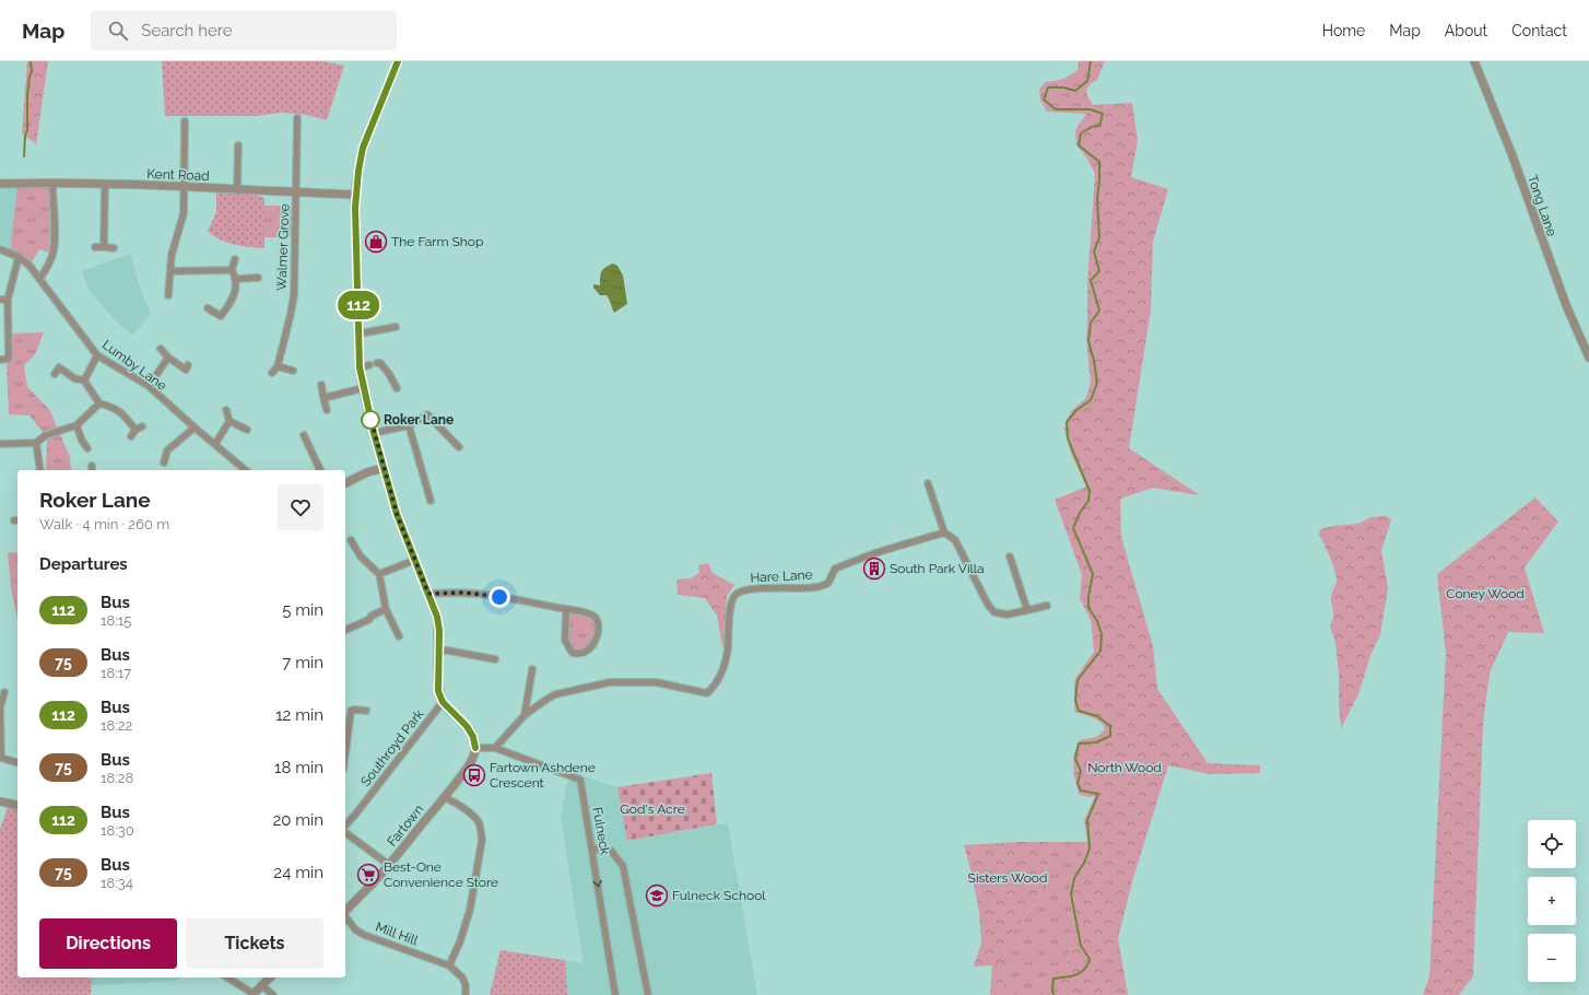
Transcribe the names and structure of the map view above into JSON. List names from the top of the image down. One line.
{"streets":{"street":["Kent Road","Tong Lane","Walmer Grove","Lumby Lane","Hare Lane","Southroyd Park","Fartown","Fulneck","Mill Hill"]},"crossings":[["Kent Road","Walmer Grove"],["Hare Lane","Fulneck"],["Fartown","Fulneck"]],"parks":["Coney Wood","North Wood","God's Acre","Sisters Wood"],"places":{"shop":["The Farm Shop"],"other":["Roker Lane"],"building":["South Park Villa"],"bus stop":["Fartown Ashdene Crescent"],"supermarket":["Best-One Convenience Store"],"school or university":["Fulneck School"]},"lines":["bus line 112"],"page":{"header":"Map","search":"Search here","nav":["Home","Map","About","Contact"],"on_map":"112","heading":[["Roker Lane","Walk · 4 min · 260 m"],"Departures"],"list":[{"mark":"112","name":"Bus","note":"18:15","value":"5 min"},{"mark":"75","name":"Bus","note":"18:17","value":"7 min"},{"mark":"112","name":"Bus","note":"18:22","value":"12 min"},{"mark":"75","name":"Bus","note":"18:28","value":"18 min"},{"mark":"112","name":"Bus","note":"18:30","value":"20 min"},{"mark":"75","name":"Bus","note":"18:34","value":"24 min"}],"map_buttons":["+","−"],"buttons":["Directions","Tickets"]}}
